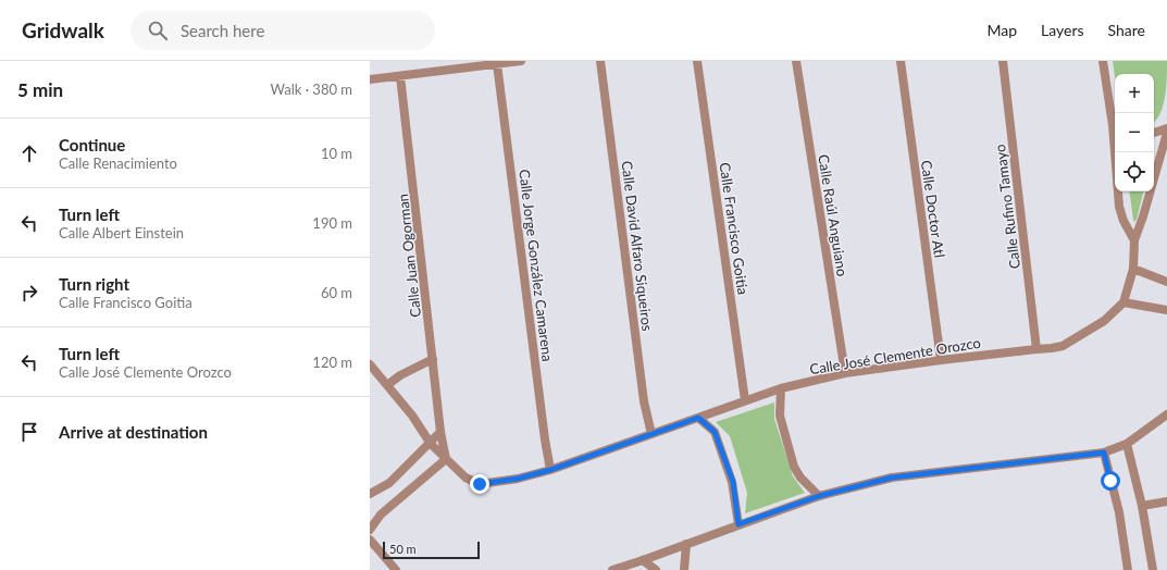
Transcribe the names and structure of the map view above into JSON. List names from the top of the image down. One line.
{"streets":{"street":["Calle Rufino Tamayo","Calle Doctor Atl","Calle Raúl Anguiano","Calle Francisco Goitia","Calle David Alfaro Siqueiros","Calle Juan Ogorman","Calle Jorge González Camarena","Calle José Clemente Orozco"]},"crossings":[["Calle Rufino Tamayo","Calle José Clemente Orozco"],["Calle Doctor Atl","Calle José Clemente Orozco"],["Calle Raúl Anguiano","Calle José Clemente Orozco"],["Calle Francisco Goitia","Calle José Clemente Orozco"],["Calle David Alfaro Siqueiros","Calle José Clemente Orozco"],["Calle Juan Ogorman","Calle José Clemente Orozco"],["Calle Jorge González Camarena","Calle José Clemente Orozco"]],"scale_bar":"50 m","page":{"header":"Gridwalk","search":"Search here","nav":["Map","Layers","Share"],"heading":["5 min","Walk · 380 m"],"map_buttons":["+","−"],"list":[["Continue","Calle Renacimiento","10 m"],["Turn left","Calle Albert Einstein","190 m"],["Turn right","Calle Francisco Goitia","60 m"],["Turn left","Calle José Clemente Orozco","120 m"],"Arrive at destination"],"scale":"50 m"}}
